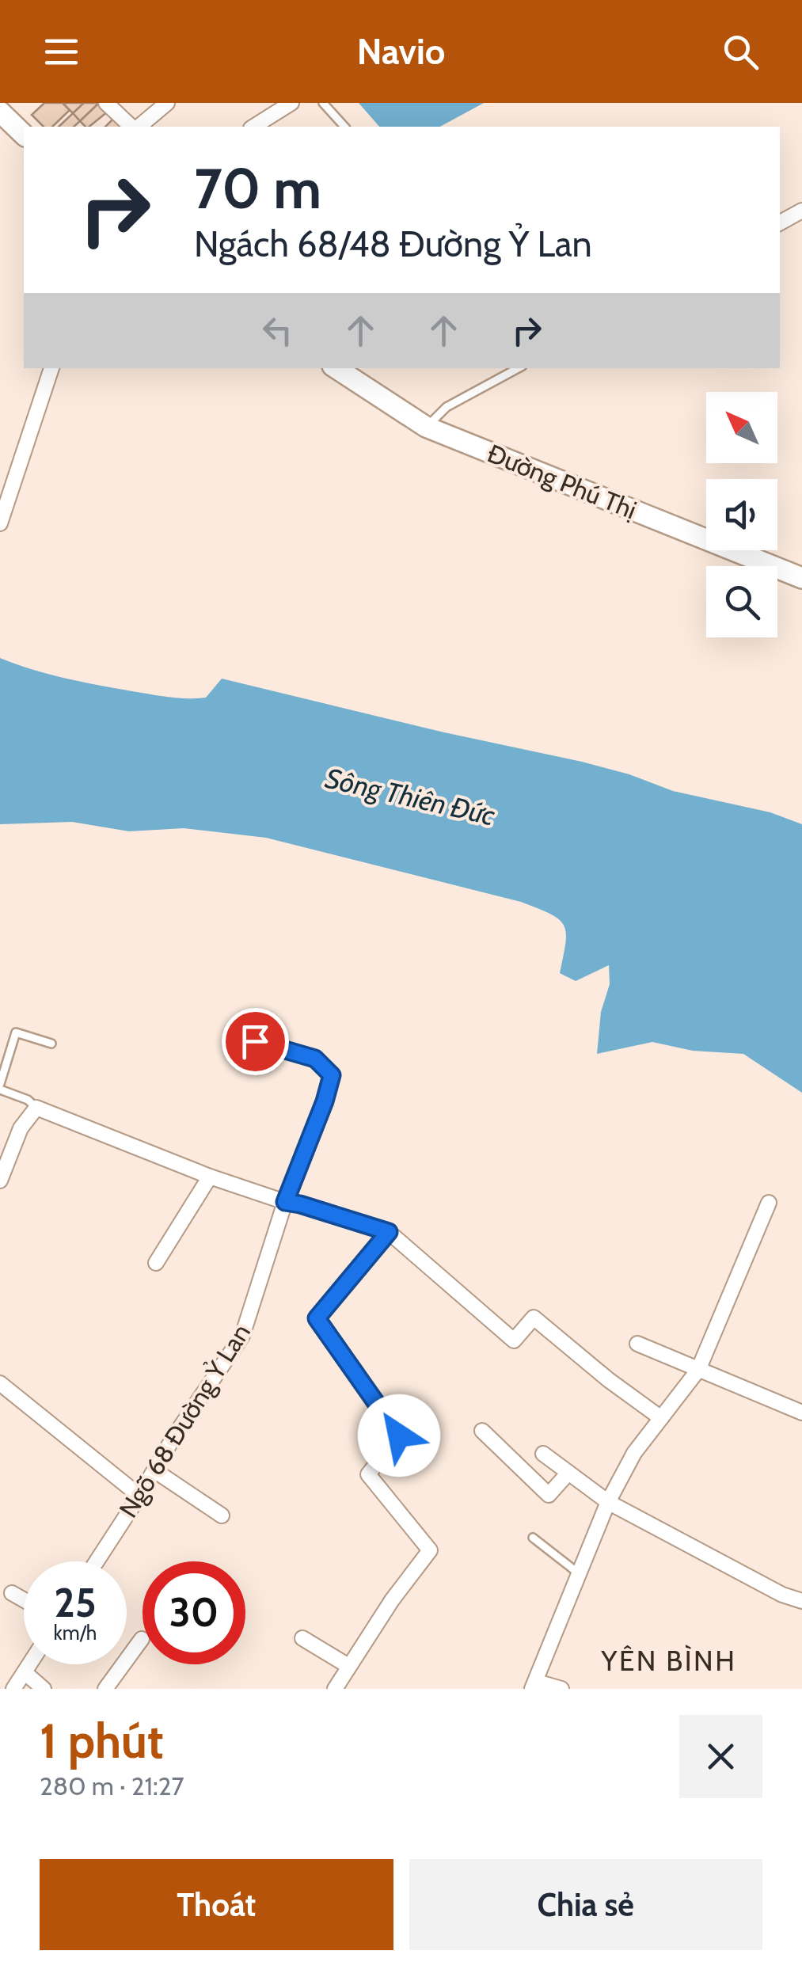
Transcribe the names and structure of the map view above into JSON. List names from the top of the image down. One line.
{"streets":{"street":["Đường Phú Thị","Ngõ 68 Đường Ỷ Lan"]},"districts":["YÊN BÌNH"],"water":["Sông Thiên Đức"],"north":"top left","page":{"header":"Navio","turn":["70 m","Ngách 68/48 Đường Ỷ Lan"],"speed":"25 km/h","limit":"30","heading":["1 phút","280 m · 21:27"],"buttons":["Thoát","Chia sẻ"]}}
